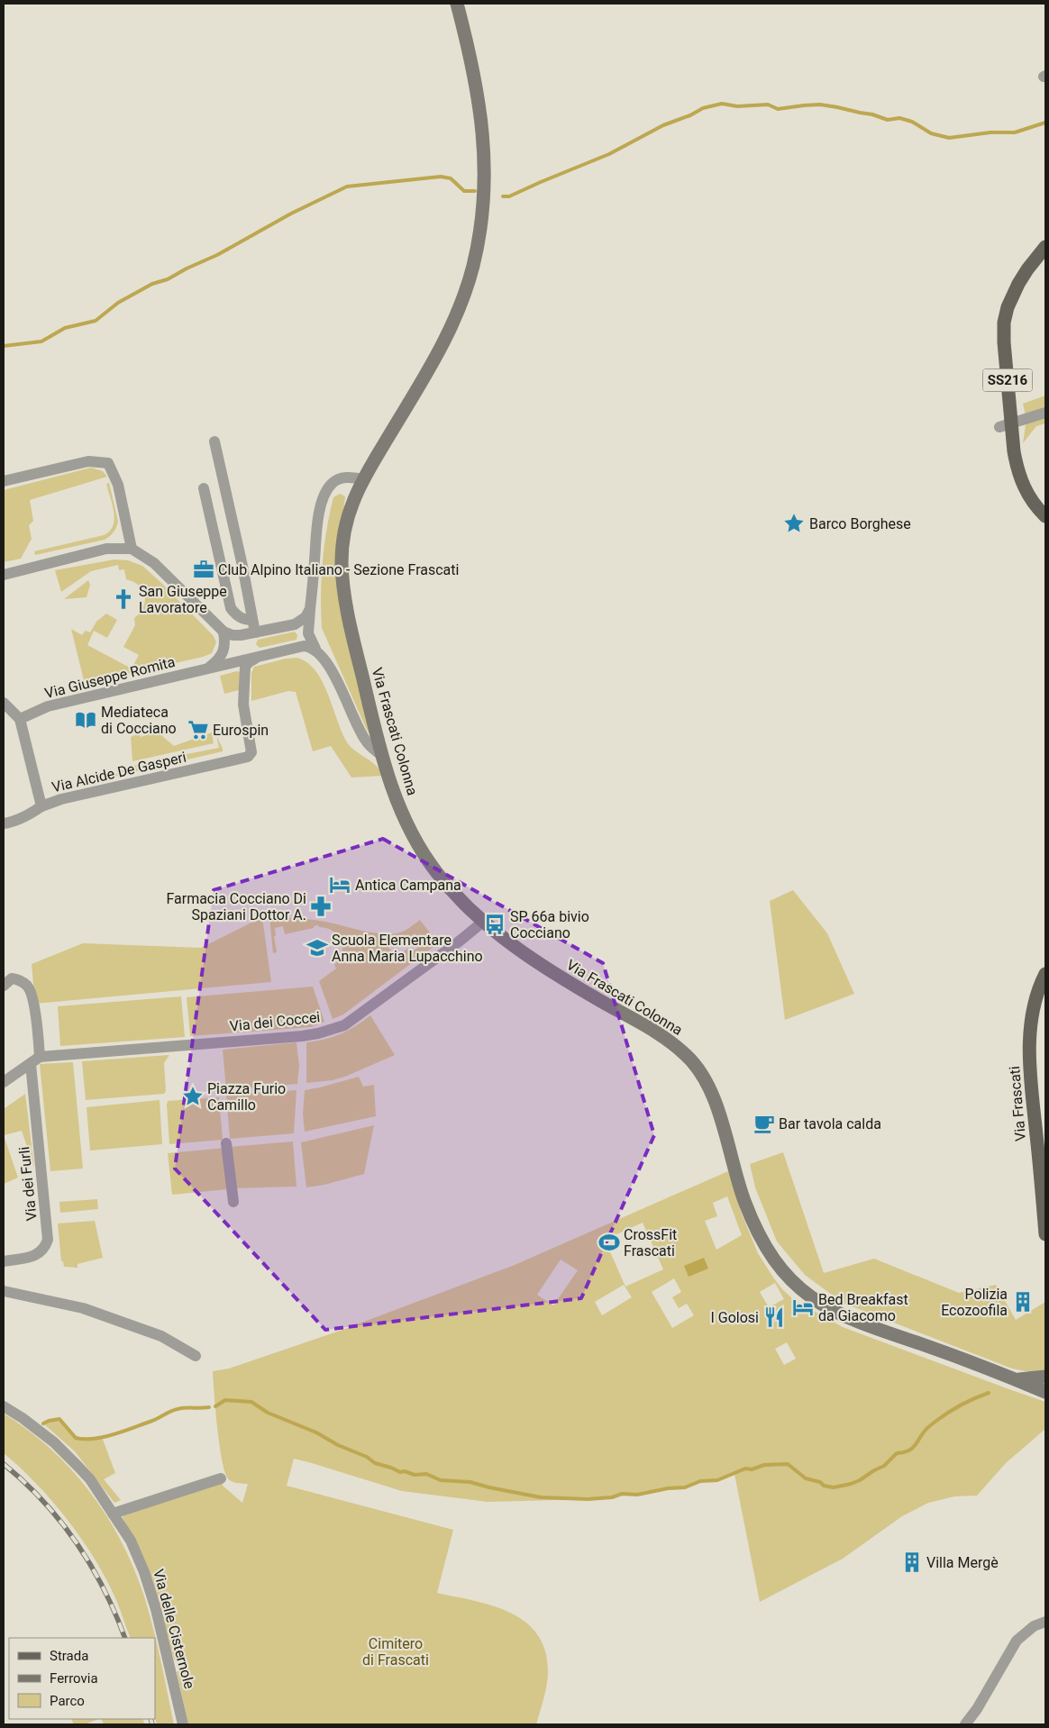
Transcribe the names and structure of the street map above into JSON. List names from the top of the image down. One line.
{"streets":{"main road":["SS216","Via Frascati"],"street":["Via Giuseppe Romita","Via Frascati Colonna","Via Alcide De Gasperi","Via dei Coccei","Via dei Furli","Via delle Cisternole"]},"crossings":[["Via Giuseppe Romita","Via Alcide De Gasperi"],["Via Frascati Colonna","Via dei Coccei"]],"parks":["Cimitero di Frascati"],"places":{"place":["Barco Borghese","Piazza Furio Camillo"],"office":["Club Alpino Italiano - Sezione Frascati"],"church":["San Giuseppe Lavoratore"],"library":["Mediateca di Cocciano"],"supermarket":["Eurospin"],"hotel":["Antica Campana","Bed Breakfast da Giacomo"],"pharmacy":["Farmacia Cocciano Di Spaziani Dottor A."],"bus stop":["SP 66a bivio Cocciano"],"school or university":["Scuola Elementare Anna Maria Lupacchino"],"cafe":["Bar tavola calda"],"sports":["CrossFit Frascati"],"building":["Polizia Ecozoofila","Villa Mergè"],"restaurant":["I Golosi"]},"legend":["Strada","Ferrovia","Parco"]}
